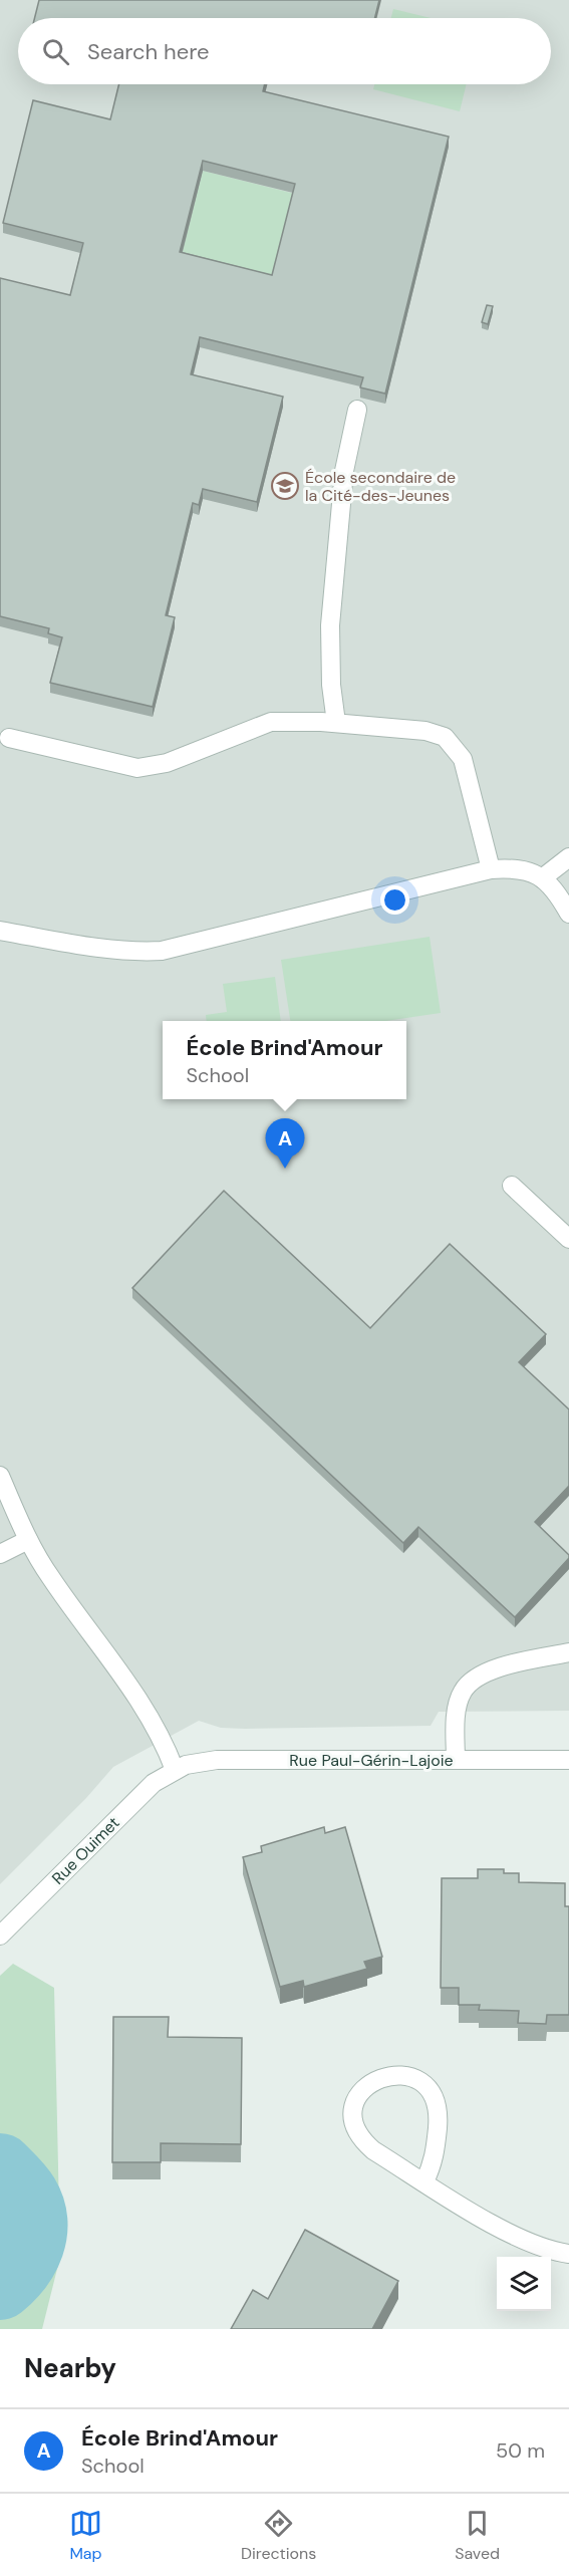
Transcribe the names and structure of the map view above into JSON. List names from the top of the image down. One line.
{"streets":{"street":["Rue Paul-Gérin-Lajoie","Rue Ouimet"]},"crossings":[["Rue Paul-Gérin-Lajoie","Rue Ouimet"]],"places":{"school or university":["École secondaire de la Cité-des-Jeunes"]},"page":{"search":"Search here","popup":["École Brind'Amour","School"],"pins":"A","heading":"Nearby","list":[{"mark":"A","name":"École Brind'Amour","note":"School","value":"50 m"}],"nav":["Map","Directions","Saved"]}}
